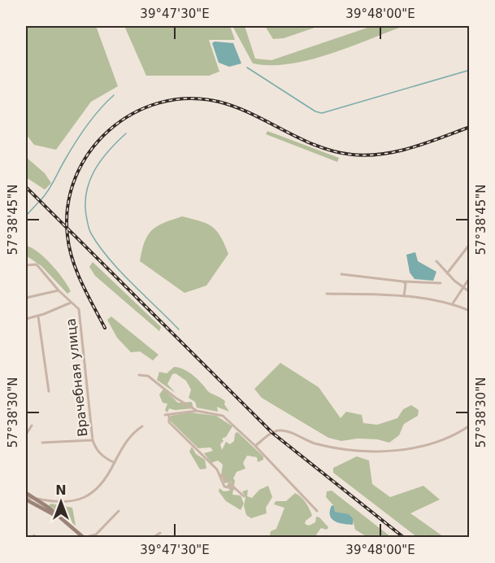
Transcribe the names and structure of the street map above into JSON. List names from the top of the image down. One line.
{"streets":{"street":["Врачебная улица"]},"north":"top","coordinates":["39°47'30\"E","39°48'00\"E","57°38'45\"N","57°38'30\"N"]}
